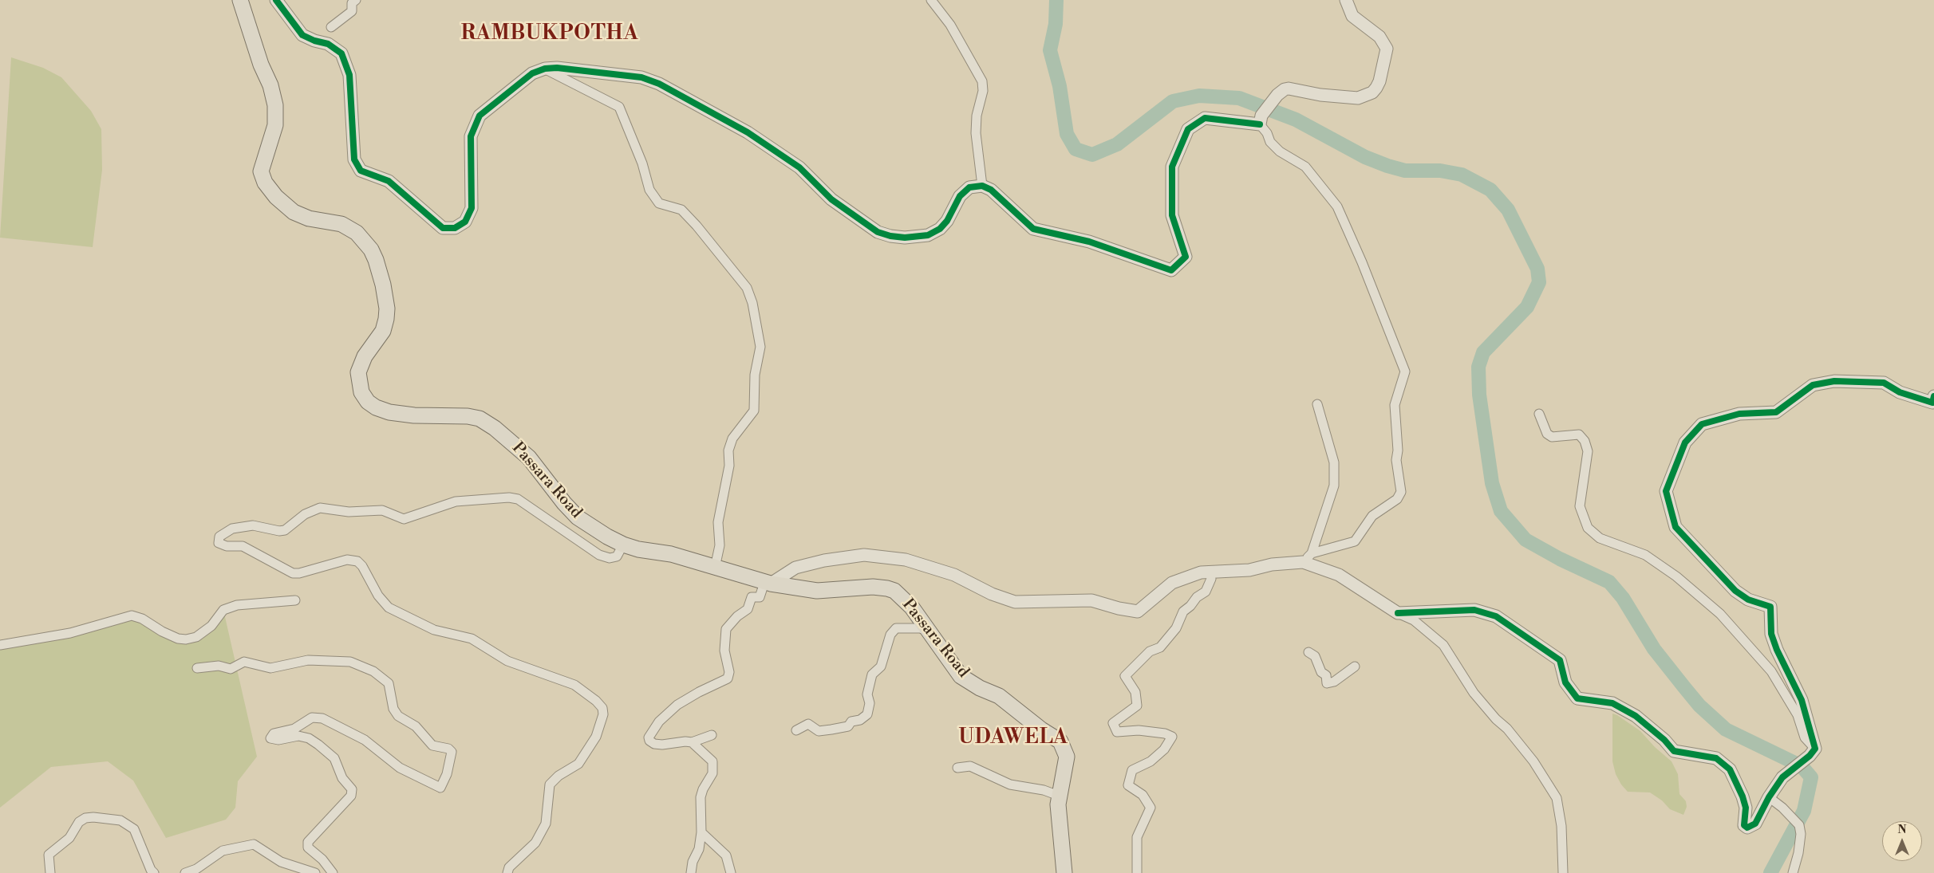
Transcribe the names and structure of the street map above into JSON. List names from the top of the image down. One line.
{"streets":{"highway":["Passara Road"]},"districts":["RAMBUKPOTHA","UDAWELA"],"north":"top"}
